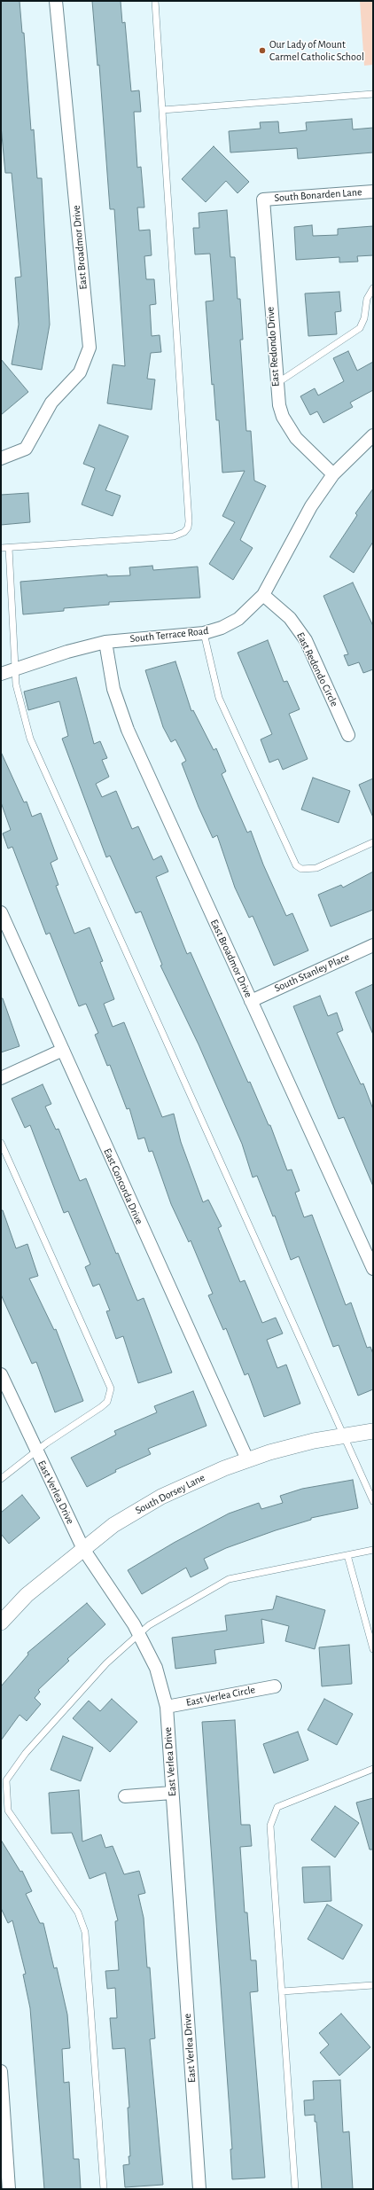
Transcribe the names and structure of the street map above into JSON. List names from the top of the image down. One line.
{"streets":{"street":["South Bonarden Lane","East Broadmor Drive","East Redondo Drive","South Terrace Road","East Redondo Circle","South Stanley Place","East Concorda Drive","East Verlea Drive","South Dorsey Lane","East Verlea Circle"]},"crossings":[["South Bonarden Lane","East Redondo Drive"],["East Broadmor Drive","South Terrace Road"],["East Broadmor Drive","South Stanley Place"],["East Redondo Drive","South Terrace Road"],["South Terrace Road","East Redondo Circle"],["East Concorda Drive","South Dorsey Lane"],["East Verlea Drive","South Dorsey Lane"],["East Verlea Drive","East Verlea Circle"]],"places":["Our Lady of Mount Carmel Catholic School"]}
